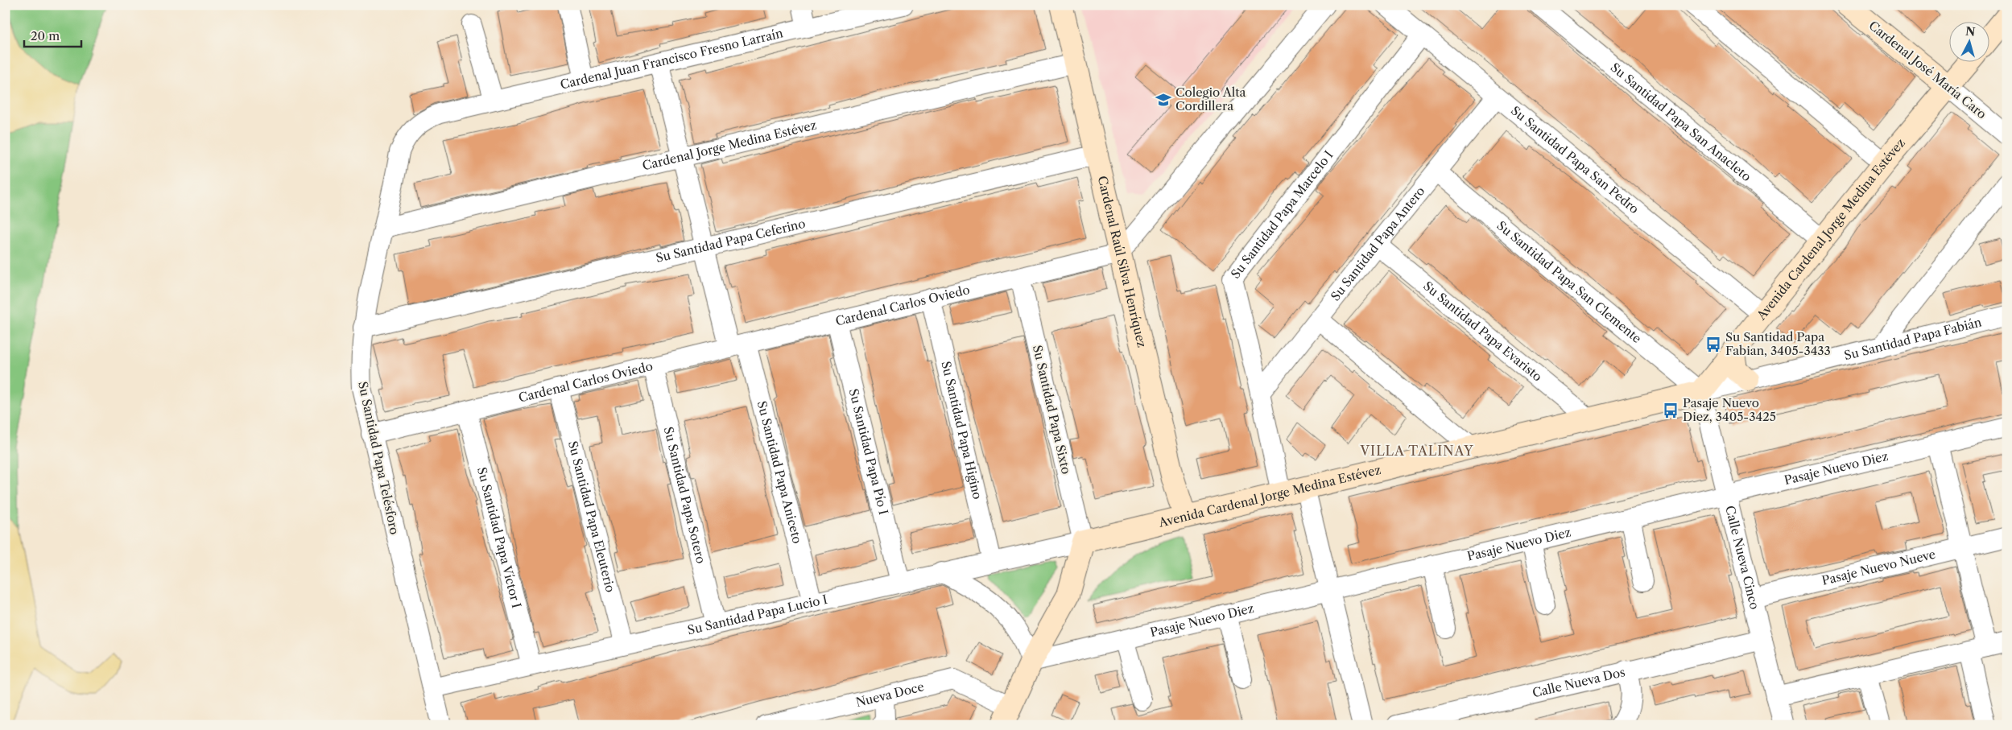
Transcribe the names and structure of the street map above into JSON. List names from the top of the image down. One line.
{"streets":{"street":["Cardenal Juan Francisco Fresno Larraín","Cardenal José María Caro","Su Santidad Papa San Anacleto","Cardenal Jorge Medina Estévez","Su Santidad Papa San Pedro","Su Santidad Papa Marcelo I","Avenida Cardenal Jorge Medina Estévez","Su Santidad Papa Ceferino","Su Santidad Papa Antero","Cardenal Raúl Silva Henríquez","Su Santidad Papa San Clemente","Cardenal Carlos Oviedo","Su Santidad Papa Evaristo","Su Santidad Papa Fabián","Su Santidad Papa Sixto","Su Santidad Papa Higino","Su Santidad Papa Pío I","Su Santidad Papa Telésforo","Pasaje Nuevo Diez","Su Santidad Papa Aniceto","Su Santidad Papa Sotero","Su Santidad Papa Eleuterio","Su Santidad Papa Víctor I","Calle Nueva Cinco","Pasaje Nuevo Nueve","Su Santidad Papa Lucio I","Calle Nueva Dos","Nueva Doce"]},"crossings":[["Cardenal Juan Francisco Fresno Larraín","Su Santidad Papa Telésforo"],["Cardenal Juan Francisco Fresno Larraín","Su Santidad Papa Aniceto"],["Cardenal José María Caro","Avenida Cardenal Jorge Medina Estévez"],["Su Santidad Papa San Anacleto","Avenida Cardenal Jorge Medina Estévez"],["Cardenal Jorge Medina Estévez","Cardenal Raúl Silva Henríquez"],["Cardenal Jorge Medina Estévez","Su Santidad Papa Telésforo"],["Cardenal Jorge Medina Estévez","Su Santidad Papa Aniceto"],["Su Santidad Papa San Pedro","Su Santidad Papa Marcelo I"],["Su Santidad Papa San Pedro","Avenida Cardenal Jorge Medina Estévez"],["Su Santidad Papa San Pedro","Su Santidad Papa Antero"],["Su Santidad Papa Marcelo I","Avenida Cardenal Jorge Medina Estévez"],["Su Santidad Papa Marcelo I","Su Santidad Papa Antero"],["Avenida Cardenal Jorge Medina Estévez","Cardenal Raúl Silva Henríquez"],["Avenida Cardenal Jorge Medina Estévez","Su Santidad Papa San Clemente"],["Avenida Cardenal Jorge Medina Estévez","Su Santidad Papa Evaristo"],["Avenida Cardenal Jorge Medina Estévez","Su Santidad Papa Fabián"],["Avenida Cardenal Jorge Medina Estévez","Su Santidad Papa Sixto"],["Avenida Cardenal Jorge Medina Estévez","Calle Nueva Cinco"],["Avenida Cardenal Jorge Medina Estévez","Su Santidad Papa Lucio I"],["Su Santidad Papa Ceferino","Cardenal Raúl Silva Henríquez"],["Su Santidad Papa Ceferino","Su Santidad Papa Telésforo"],["Su Santidad Papa Ceferino","Su Santidad Papa Aniceto"],["Su Santidad Papa Antero","Su Santidad Papa San Clemente"],["Su Santidad Papa Antero","Su Santidad Papa Evaristo"],["Cardenal Raúl Silva Henríquez","Cardenal Carlos Oviedo"],["Su Santidad Papa San Clemente","Su Santidad Papa Fabián"],["Su Santidad Papa San Clemente","Calle Nueva Cinco"],["Cardenal Carlos Oviedo","Su Santidad Papa Sixto"],["Cardenal Carlos Oviedo","Su Santidad Papa Higino"],["Cardenal Carlos Oviedo","Su Santidad Papa Pío I"],["Cardenal Carlos Oviedo","Su Santidad Papa Telésforo"],["Cardenal Carlos Oviedo","Su Santidad Papa Aniceto"],["Cardenal Carlos Oviedo","Su Santidad Papa Sotero"],["Cardenal Carlos Oviedo","Su Santidad Papa Eleuterio"],["Cardenal Carlos Oviedo","Su Santidad Papa Víctor I"],["Su Santidad Papa Fabián","Calle Nueva Cinco"],["Su Santidad Papa Sixto","Su Santidad Papa Lucio I"],["Su Santidad Papa Higino","Su Santidad Papa Lucio I"],["Su Santidad Papa Pío I","Su Santidad Papa Lucio I"],["Su Santidad Papa Telésforo","Su Santidad Papa Lucio I"],["Pasaje Nuevo Diez","Calle Nueva Cinco"],["Su Santidad Papa Aniceto","Su Santidad Papa Lucio I"],["Su Santidad Papa Sotero","Su Santidad Papa Lucio I"],["Su Santidad Papa Eleuterio","Su Santidad Papa Lucio I"],["Su Santidad Papa Víctor I","Su Santidad Papa Lucio I"],["Calle Nueva Cinco","Pasaje Nuevo Nueve"],["Calle Nueva Cinco","Calle Nueva Dos"]],"districts":["VILLA TALINAY"],"places":{"school or university":["Colegio Alta Cordillera"],"bus stop":["Su Santidad Papa Fabian, 3405-3433","Pasaje Nuevo Diez, 3405-3425"]},"scale_bar":"20 m","north":"top"}
